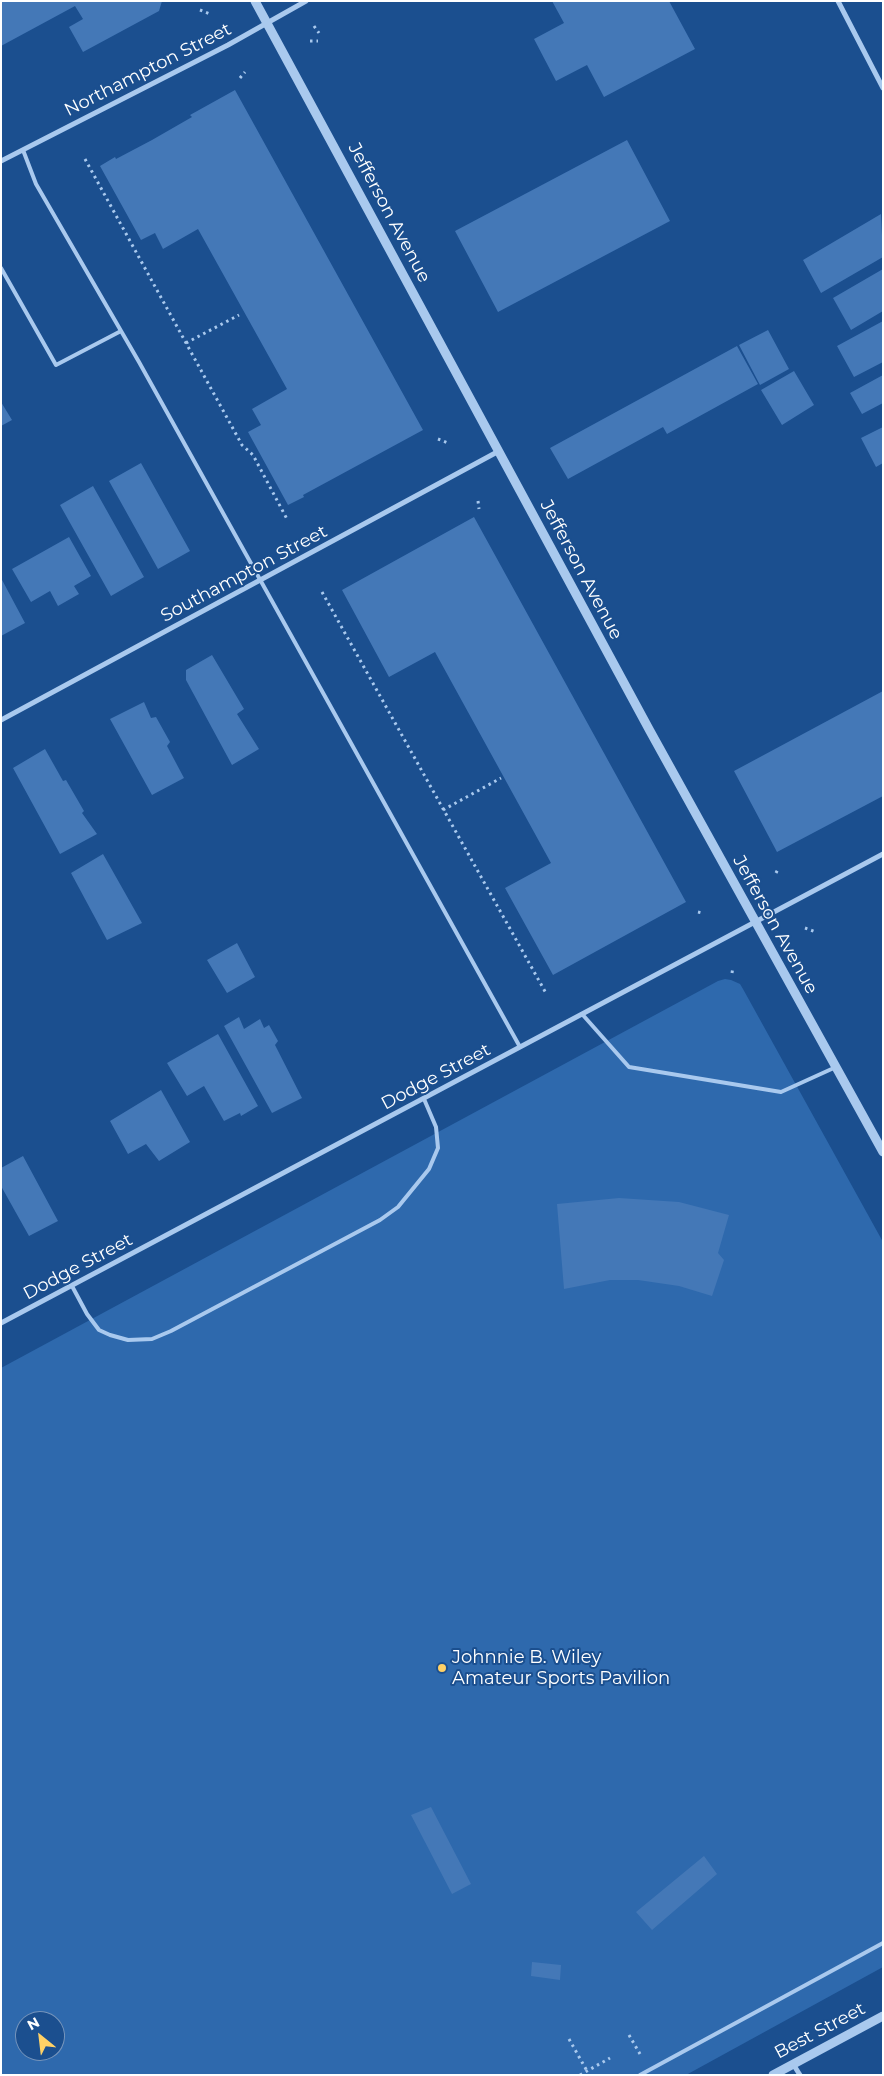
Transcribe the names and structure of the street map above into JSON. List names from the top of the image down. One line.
{"streets":{"street":["Northampton Street","Jefferson Avenue","Southampton Street","Dodge Street","Best Street"]},"crossings":[["Northampton Street","Jefferson Avenue"],["Jefferson Avenue","Southampton Street"],["Jefferson Avenue","Dodge Street"]],"places":["Johnnie B. Wiley Amateur Sports Pavilion"],"north":"top left"}
